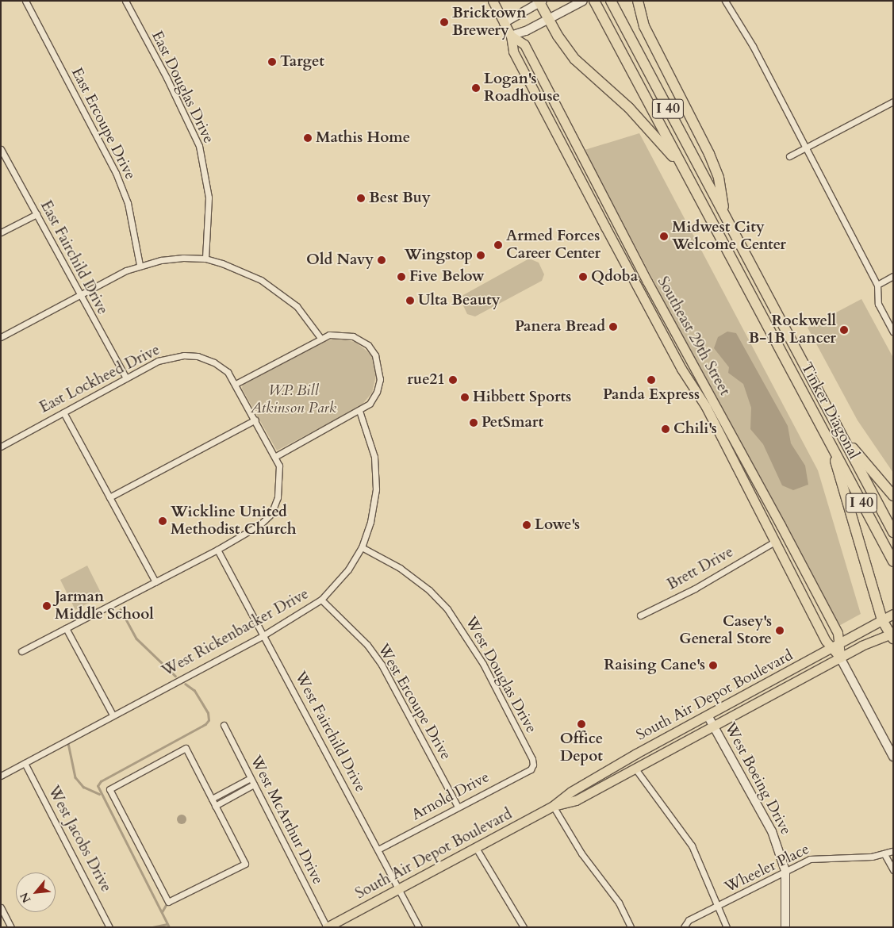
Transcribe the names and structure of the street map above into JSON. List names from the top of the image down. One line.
{"streets":{"highway":["I 40","Tinker Diagonal"],"main road":["Southeast 29th Street","South Air Depot Boulevard"],"street":["East Douglas Drive","East Ercoupe Drive","East Fairchild Drive","East Lockheed Drive","Brett Drive","West Rickenbacker Drive","West Douglas Drive","West Ercoupe Drive","West Fairchild Drive","West Boeing Drive","Arnold Drive","West McArthur Drive","West Jacobs Drive","Wheeler Place"]},"crossings":[["East Fairchild Drive","East Lockheed Drive"],["Southeast 29th Street","Brett Drive"],["Southeast 29th Street","South Air Depot Boulevard"],["East Lockheed Drive","West Fairchild Drive"],["West Rickenbacker Drive","West Douglas Drive"],["West Rickenbacker Drive","West Ercoupe Drive"],["West Rickenbacker Drive","West Fairchild Drive"],["West Rickenbacker Drive","West Jacobs Drive"],["West Douglas Drive","Arnold Drive"],["South Air Depot Boulevard","West Fairchild Drive"],["South Air Depot Boulevard","West Boeing Drive"],["South Air Depot Boulevard","West McArthur Drive"],["West Ercoupe Drive","Arnold Drive"],["West Fairchild Drive","Arnold Drive"],["West Boeing Drive","Wheeler Place"]],"parks":["W.P. Bill Atkinson Park"],"places":["Bricktown Brewery","Target","Logan's Roadhouse","Mathis Home","Best Buy","Midwest City Welcome Center","Armed Forces Career Center","Wingstop","Old Navy","Five Below","Qdoba","Ulta Beauty","Panera Bread","Rockwell B-1B Lancer","rue21","Panda Express","Hibbett Sports","PetSmart","Chili's","Wickline United Methodist Church","Lowe's","Jarman Middle School","Casey's General Store","Raising Cane's","Office Depot"],"north":"bottom left"}
